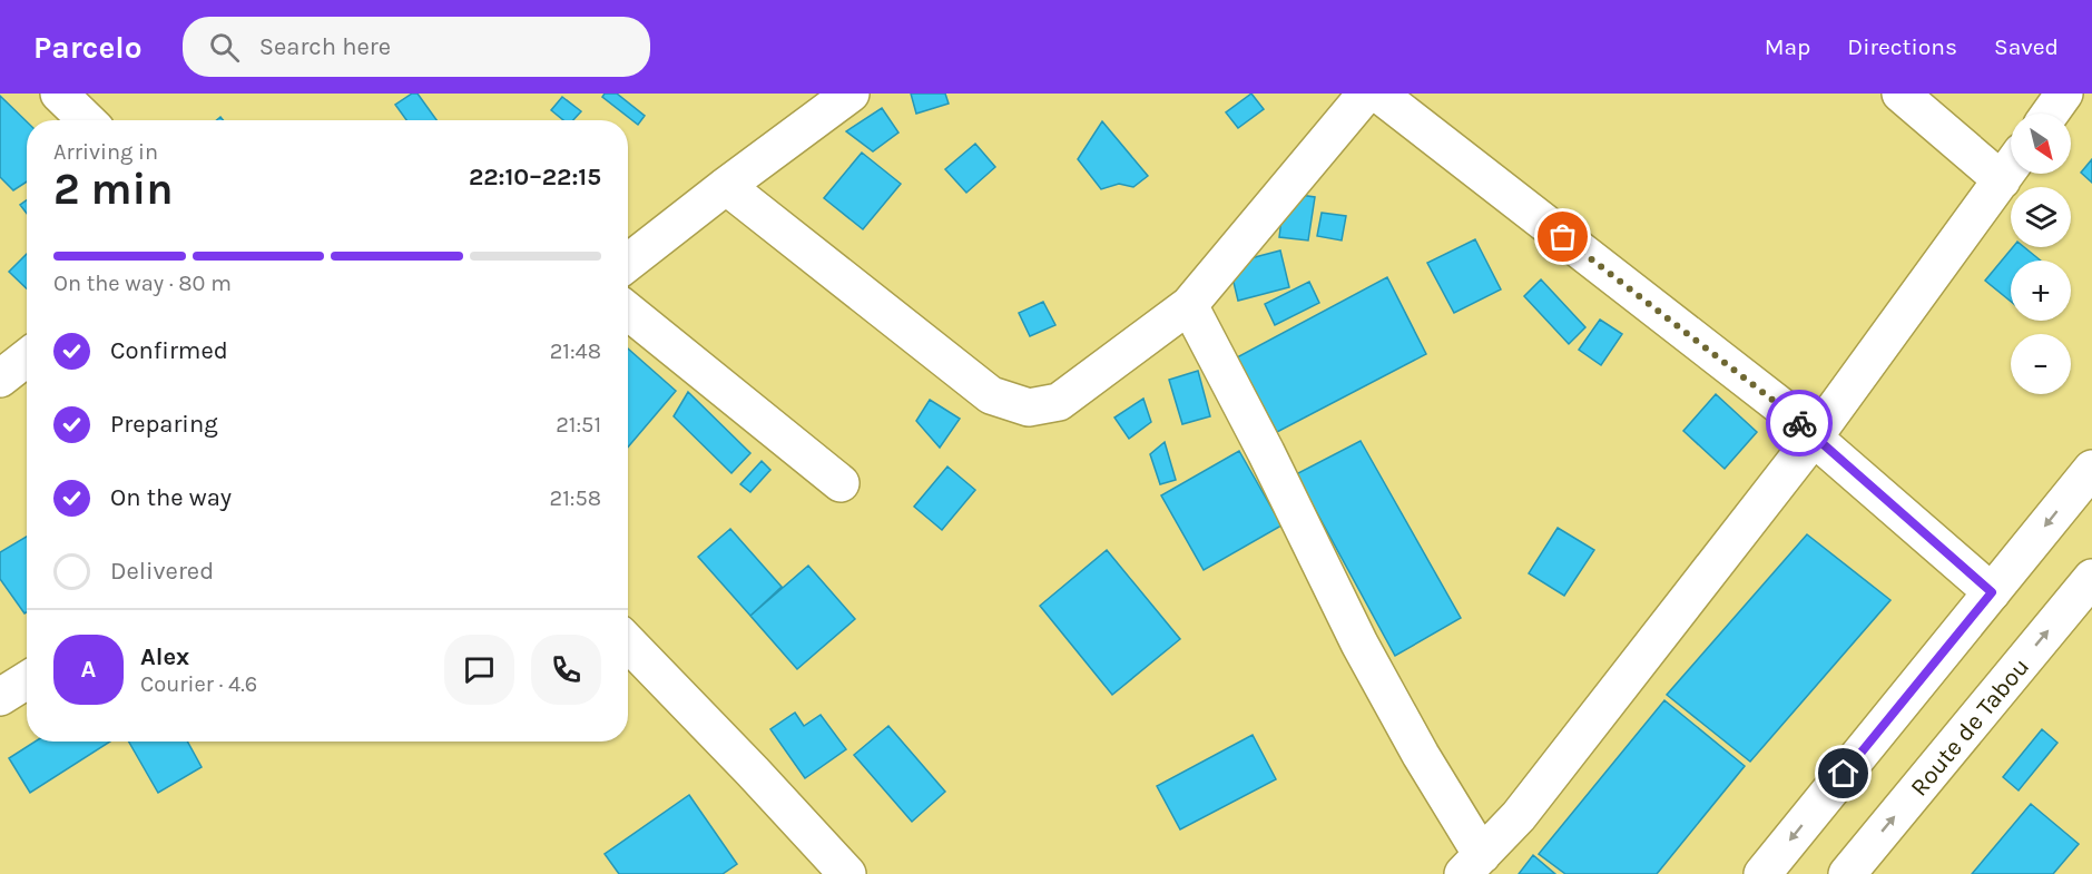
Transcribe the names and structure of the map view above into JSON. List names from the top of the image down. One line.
{"streets":{"street":["Route de Tabou"]},"north":"bottom right","page":{"header":"Parcelo","search":"Search here","nav":["Map","Directions","Saved"],"map_buttons":["+","−"],"heading":["2 min","Arriving in","22:10–22:15"],"panel":["Alex","Courier · 4.6"],"bar":"On the way · 80 m","list":[["Confirmed","21:48"],["Preparing","21:51"],["On the way","21:58"],"Delivered"],"round":"A"}}
